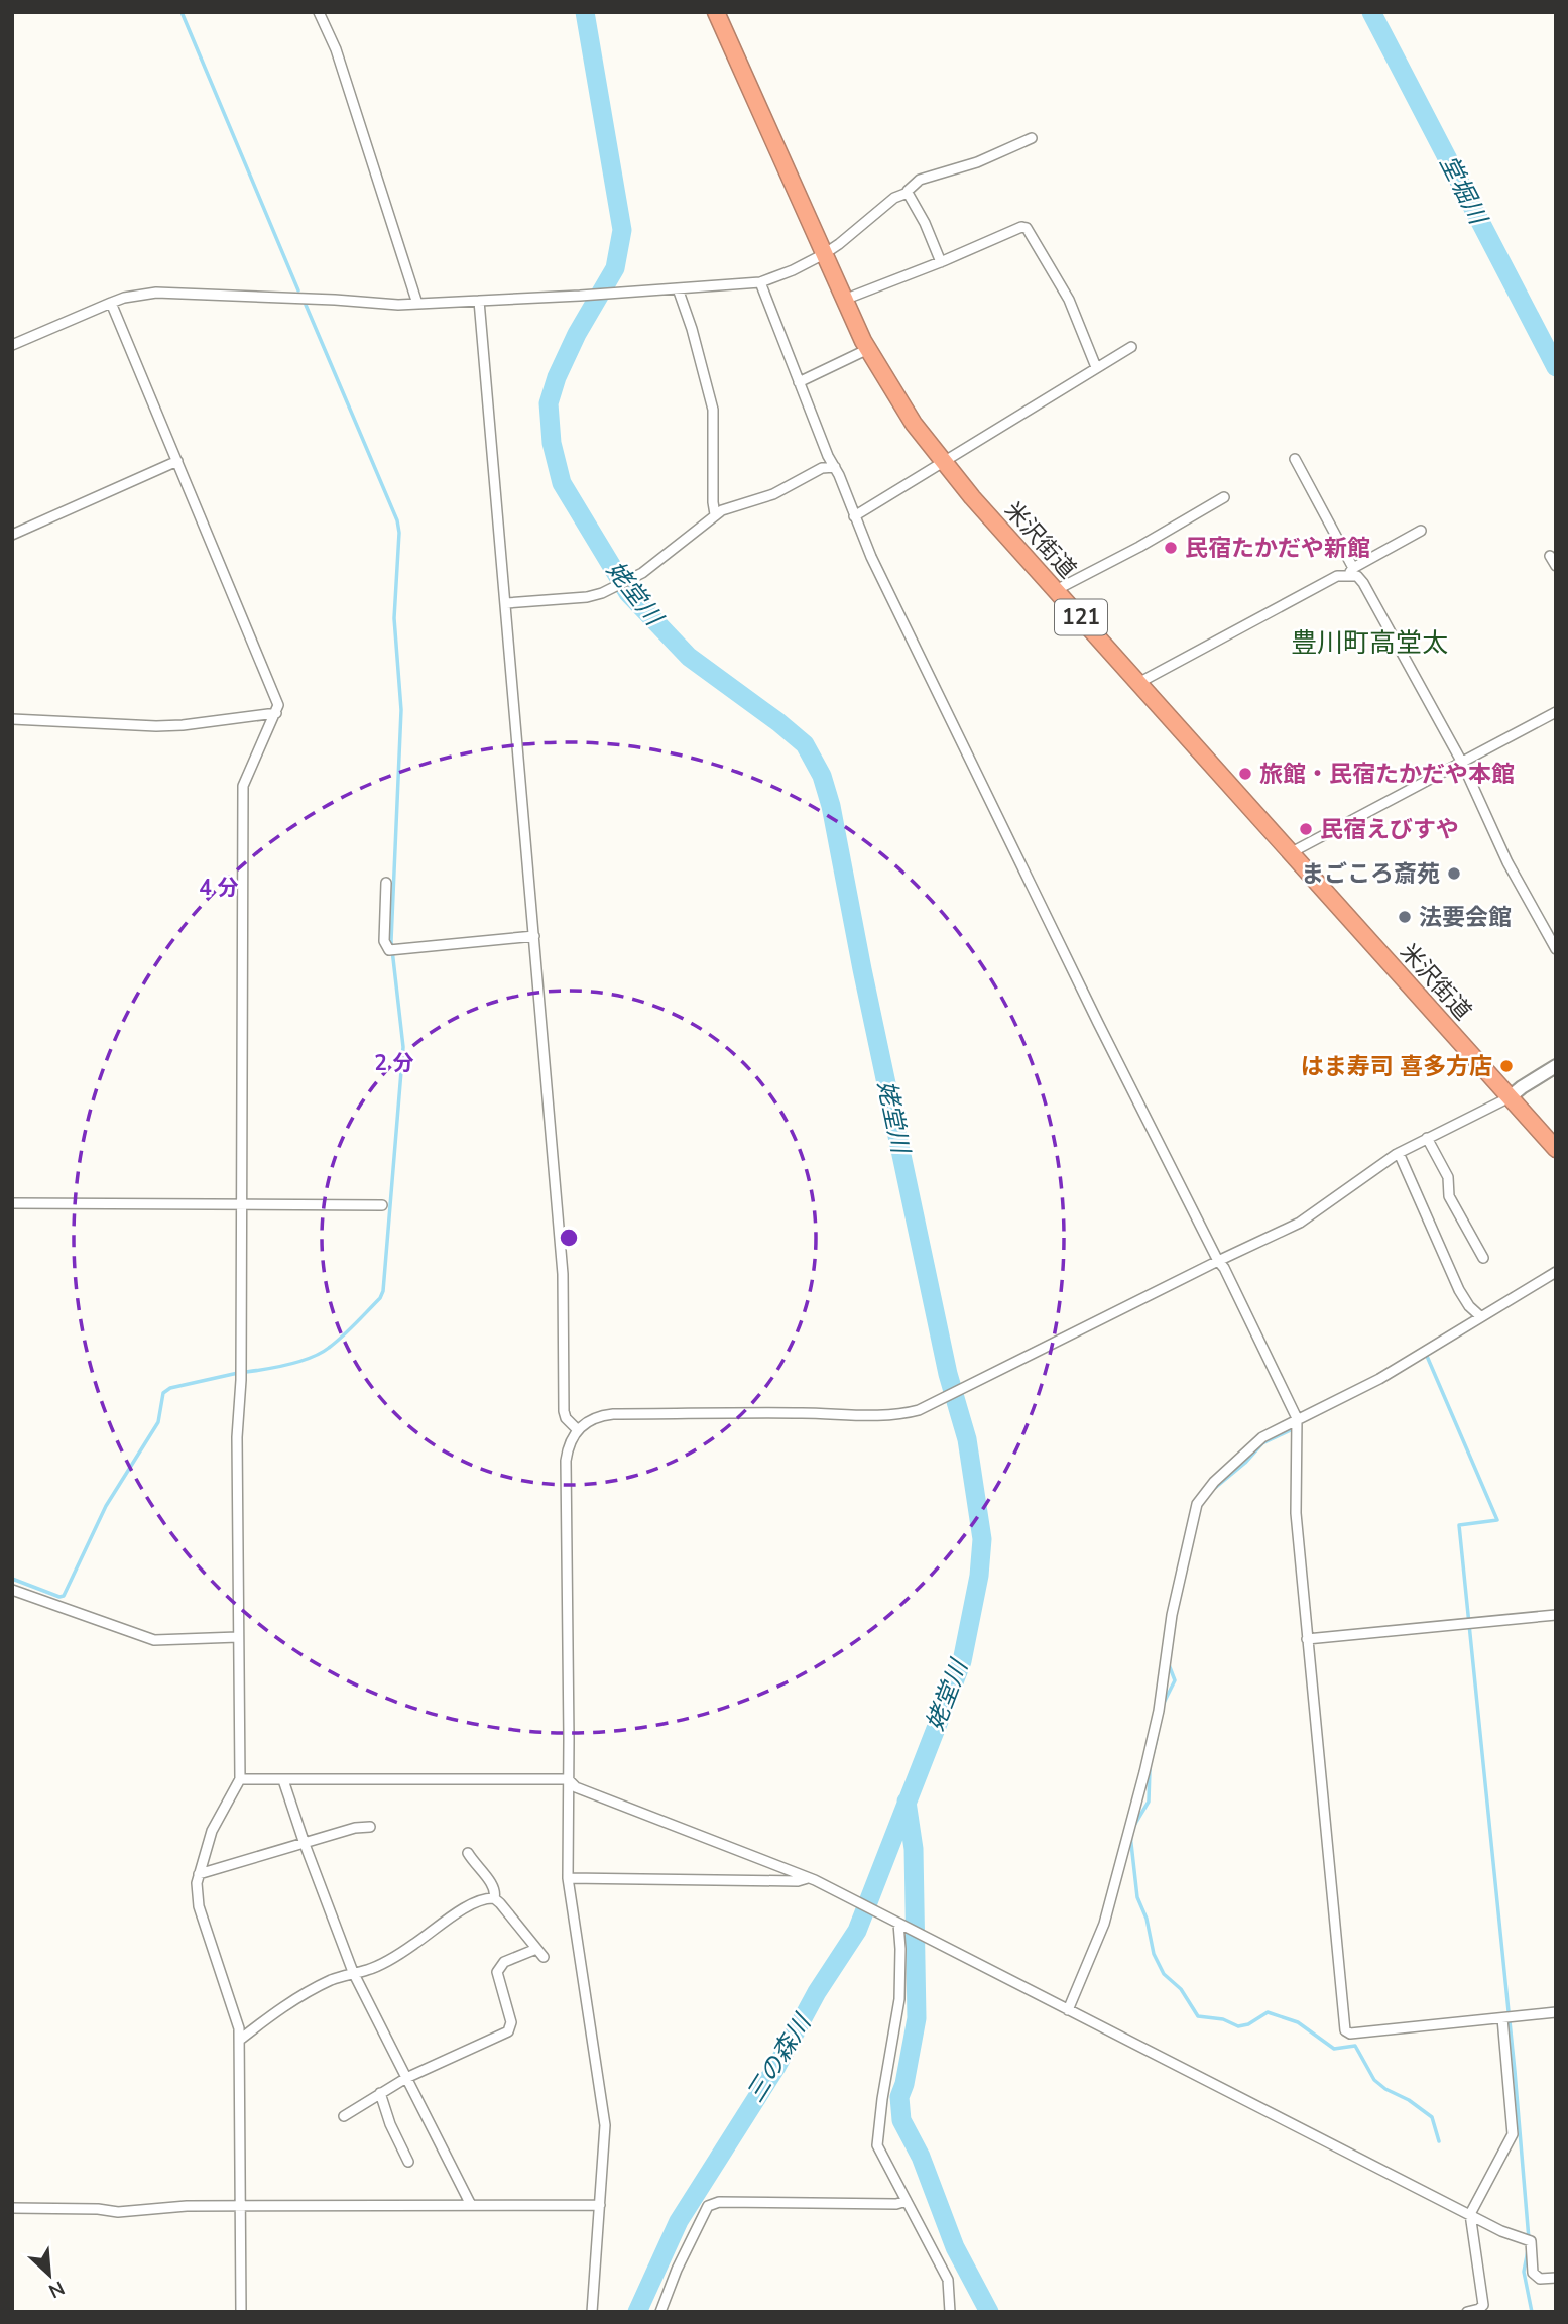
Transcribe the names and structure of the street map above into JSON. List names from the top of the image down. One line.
{"streets":{"highway":["米沢街道","121"]},"districts":["豊川町高堂太"],"water":["堂堀川","姥堂川","三の森川"],"places":["民宿たかだや新館","旅館・民宿たかだや本館","民宿えびすや","まごころ斎苑","法要会館","はま寿司 喜多方店"],"north":"bottom right","rings":["4 分","2 分"]}
